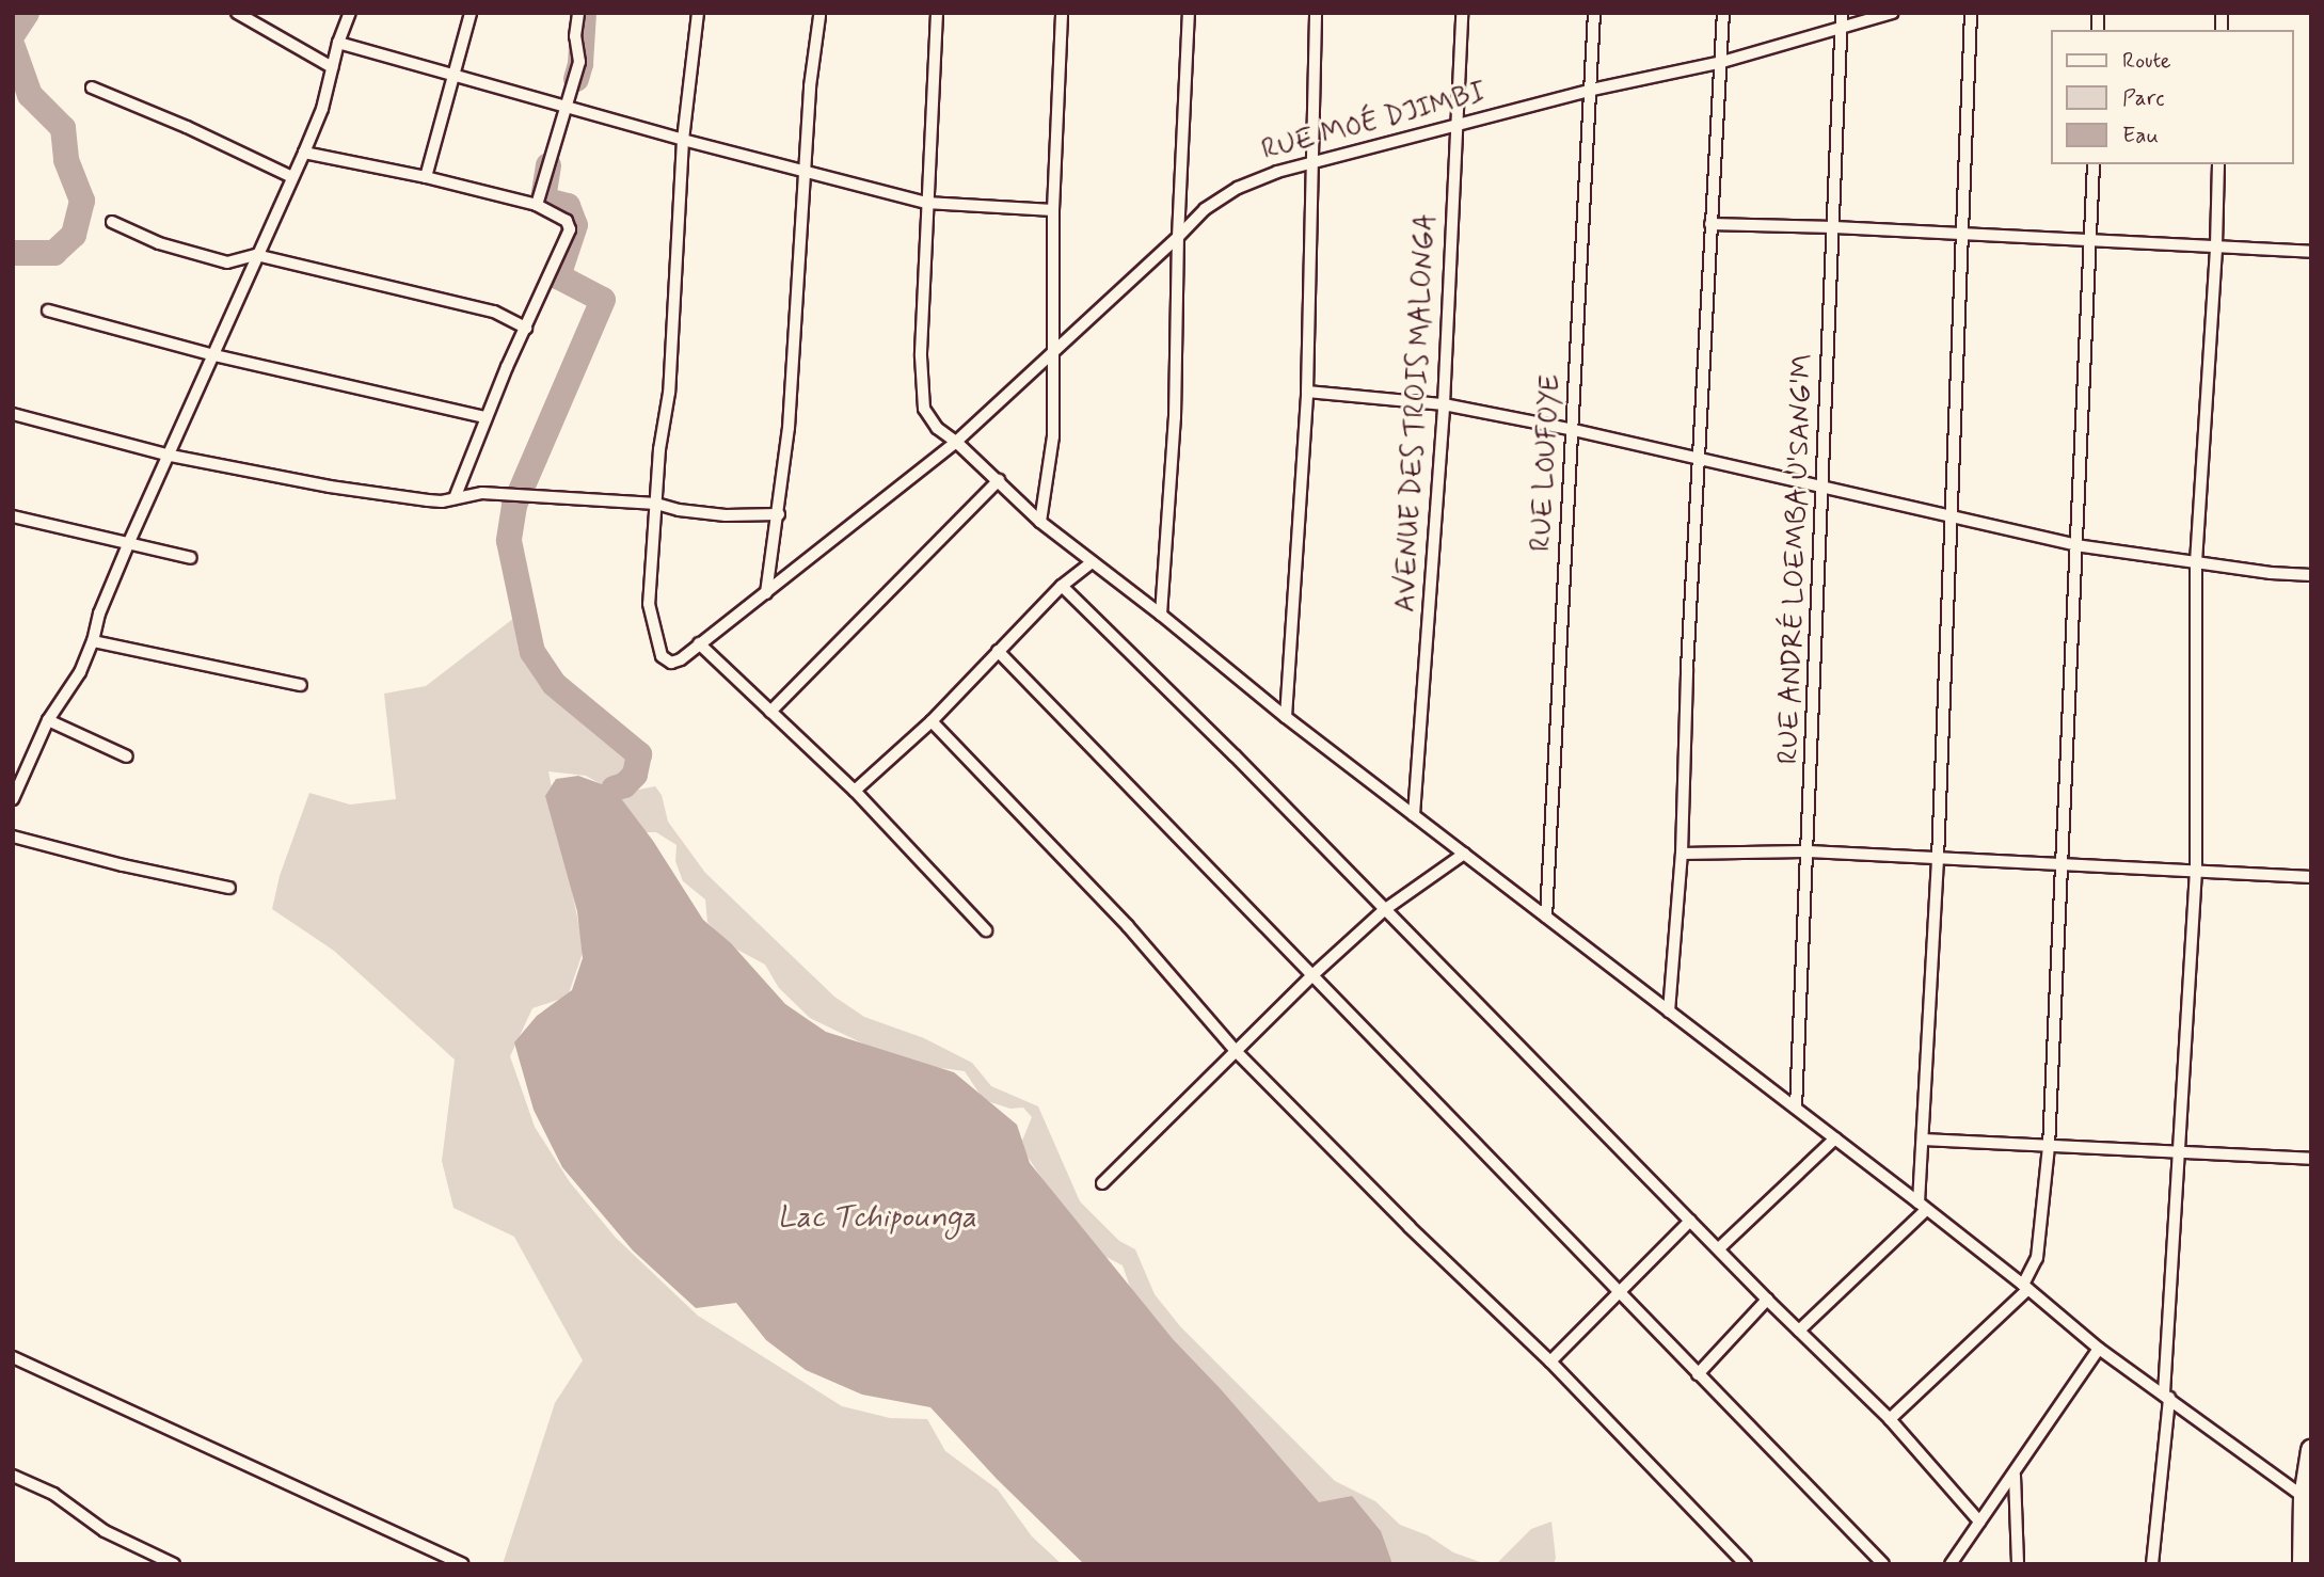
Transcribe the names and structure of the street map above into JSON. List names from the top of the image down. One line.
{"streets":{"street":["RUE MOÉ DJIMBI","AVENUE DES TROIS MALONGA","RUE LOUFOYE","RUE ANDRÉ LOEMBA U'SANG'M"]},"crossings":[["RUE MOÉ DJIMBI","AVENUE DES TROIS MALONGA"],["RUE MOÉ DJIMBI","RUE LOUFOYE"],["RUE MOÉ DJIMBI","RUE ANDRÉ LOEMBA U'SANG'M"]],"water":["Lac Tchipounga"],"legend":["Route","Parc","Eau"]}
